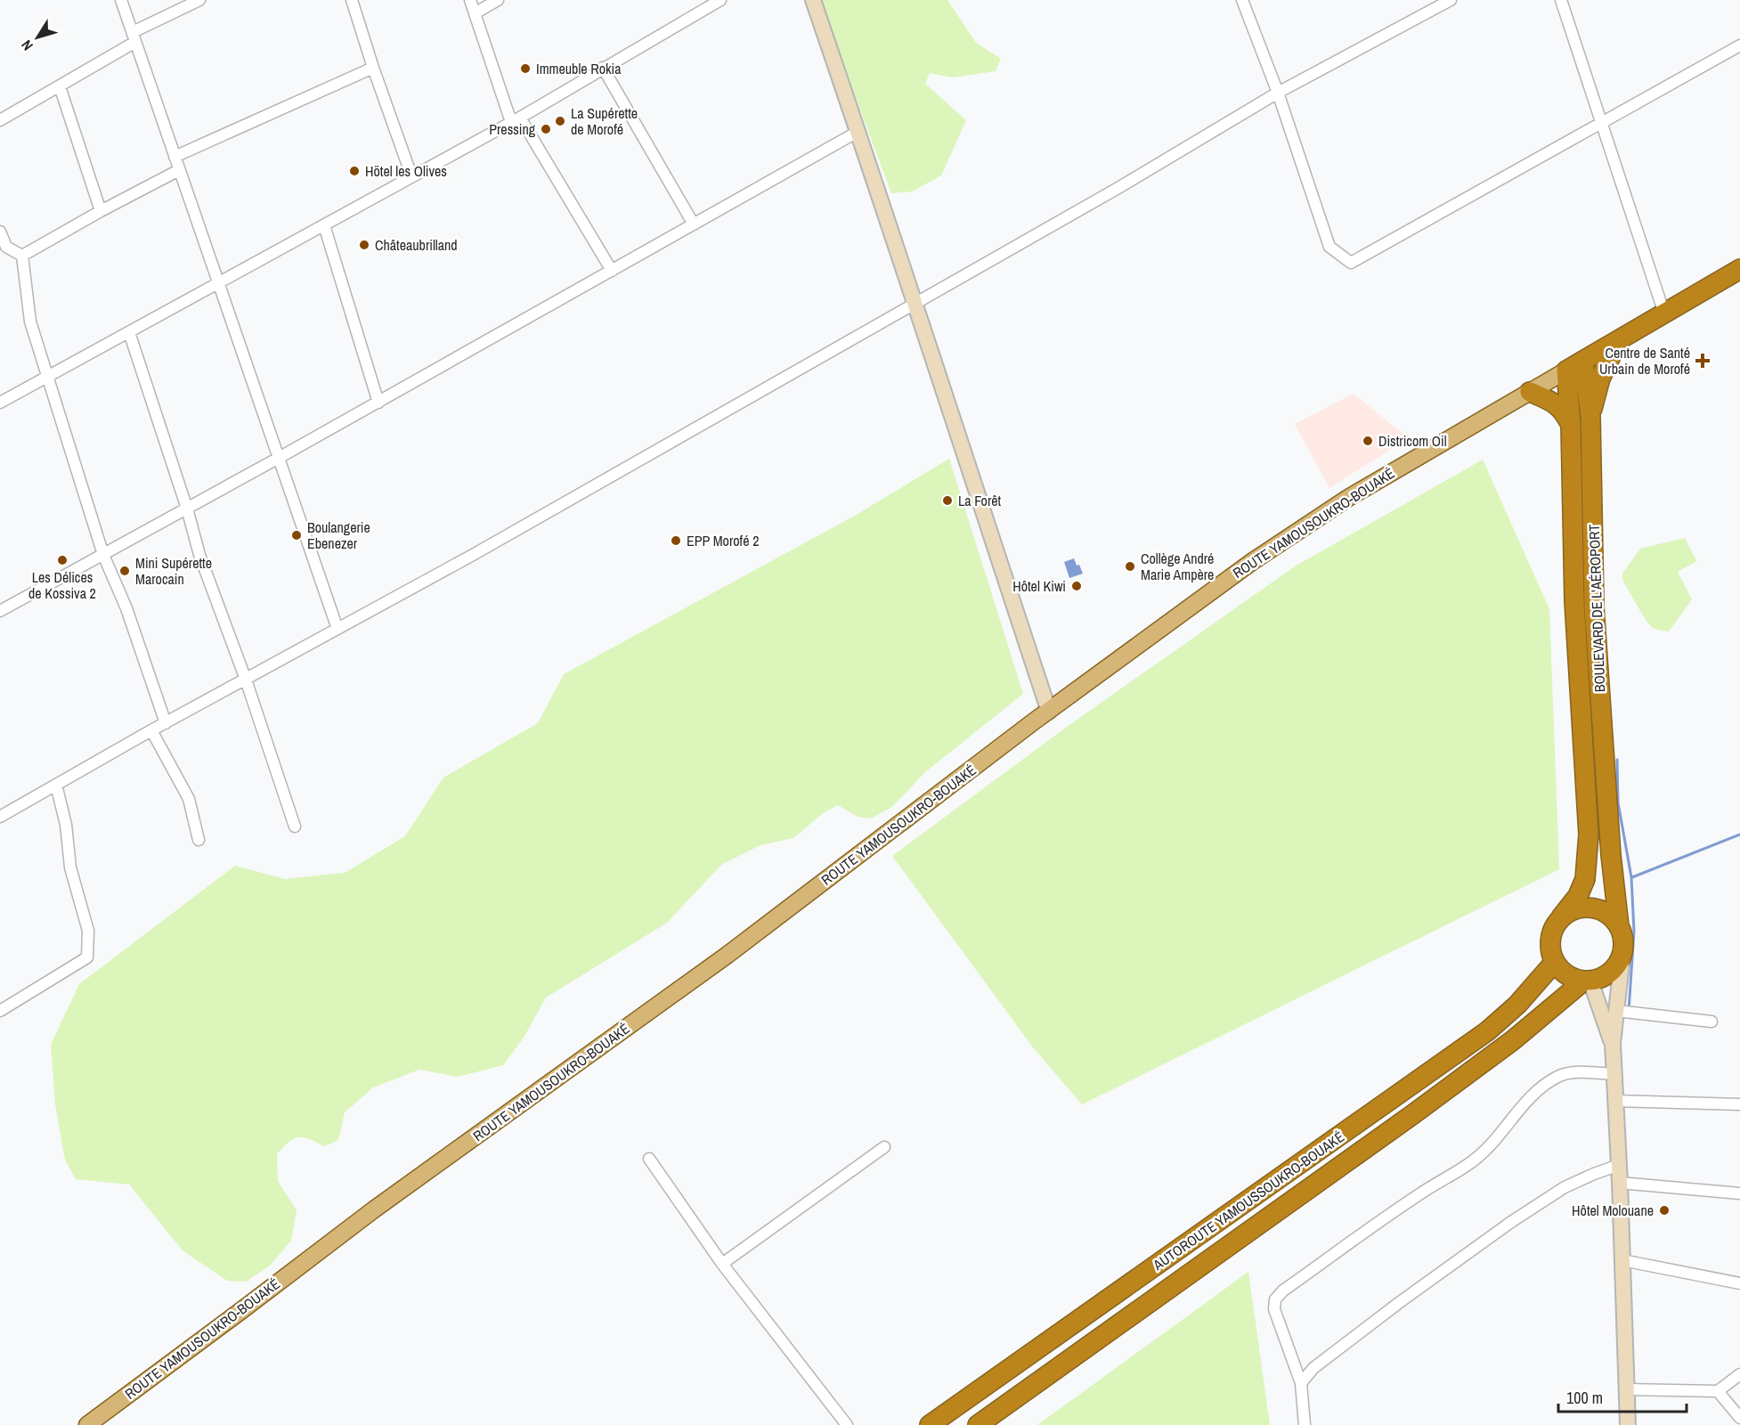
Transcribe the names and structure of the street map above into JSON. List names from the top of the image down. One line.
{"streets":{"highway":["ROUTE YAMOUSOUKRO-BOUAKÉ","BOULEVARD DE L'AÉROPORT","AUTOROUTE YAMOUSSOUKRO-BOUAKÉ"]},"crossings":[["ROUTE YAMOUSOUKRO-BOUAKÉ","BOULEVARD DE L'AÉROPORT"],["BOULEVARD DE L'AÉROPORT","AUTOROUTE YAMOUSSOUKRO-BOUAKÉ"]],"places":{"other":["Immeuble Rokia","La Supérette de Morofé","Pressing","Hötel les Olives","Châteaubrilland","Districom Oil","La Forêt","Boulangerie Ebenezer","EPP Morofé 2","Les Délices de Kossiva 2","Collège André Marie Ampère","Mini Supérette Marocain","Hôtel Kiwi","Hôtel Molouane"],"health":["Centre de Santé Urbain de Morofé"]},"scale_bar":"100 m","north":"bottom left"}
